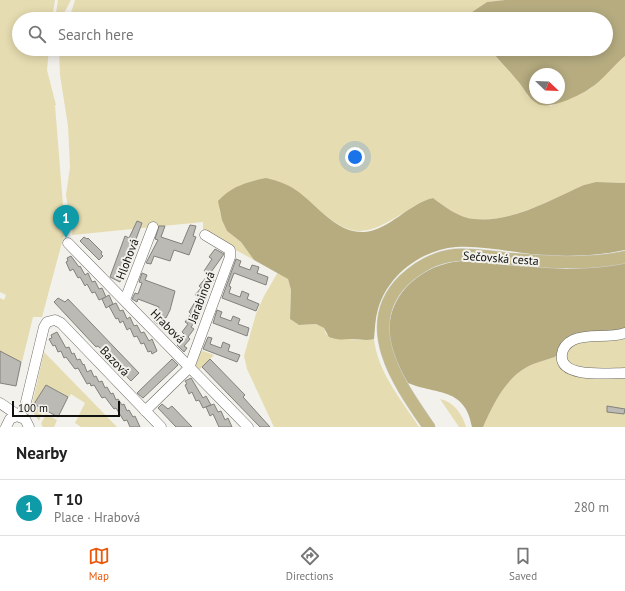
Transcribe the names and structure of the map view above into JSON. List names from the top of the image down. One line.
{"streets":{"main road":["Sečovská cesta"],"street":["Hlohová","Jarabinová","Hrabová","Bazová"]},"crossings":[["Hlohová","Hrabová"],["Jarabinová","Hrabová"],["Jarabinová","Bazová"]],"scale_bar":"100 m","north":"bottom right","page":{"search":"Search here","pins":"1","scale":"100 m","heading":"Nearby","list":[{"mark":"1","name":"T 10","note":"Place · Hrabová","value":"280 m"}],"nav":["Map","Directions","Saved"]}}
